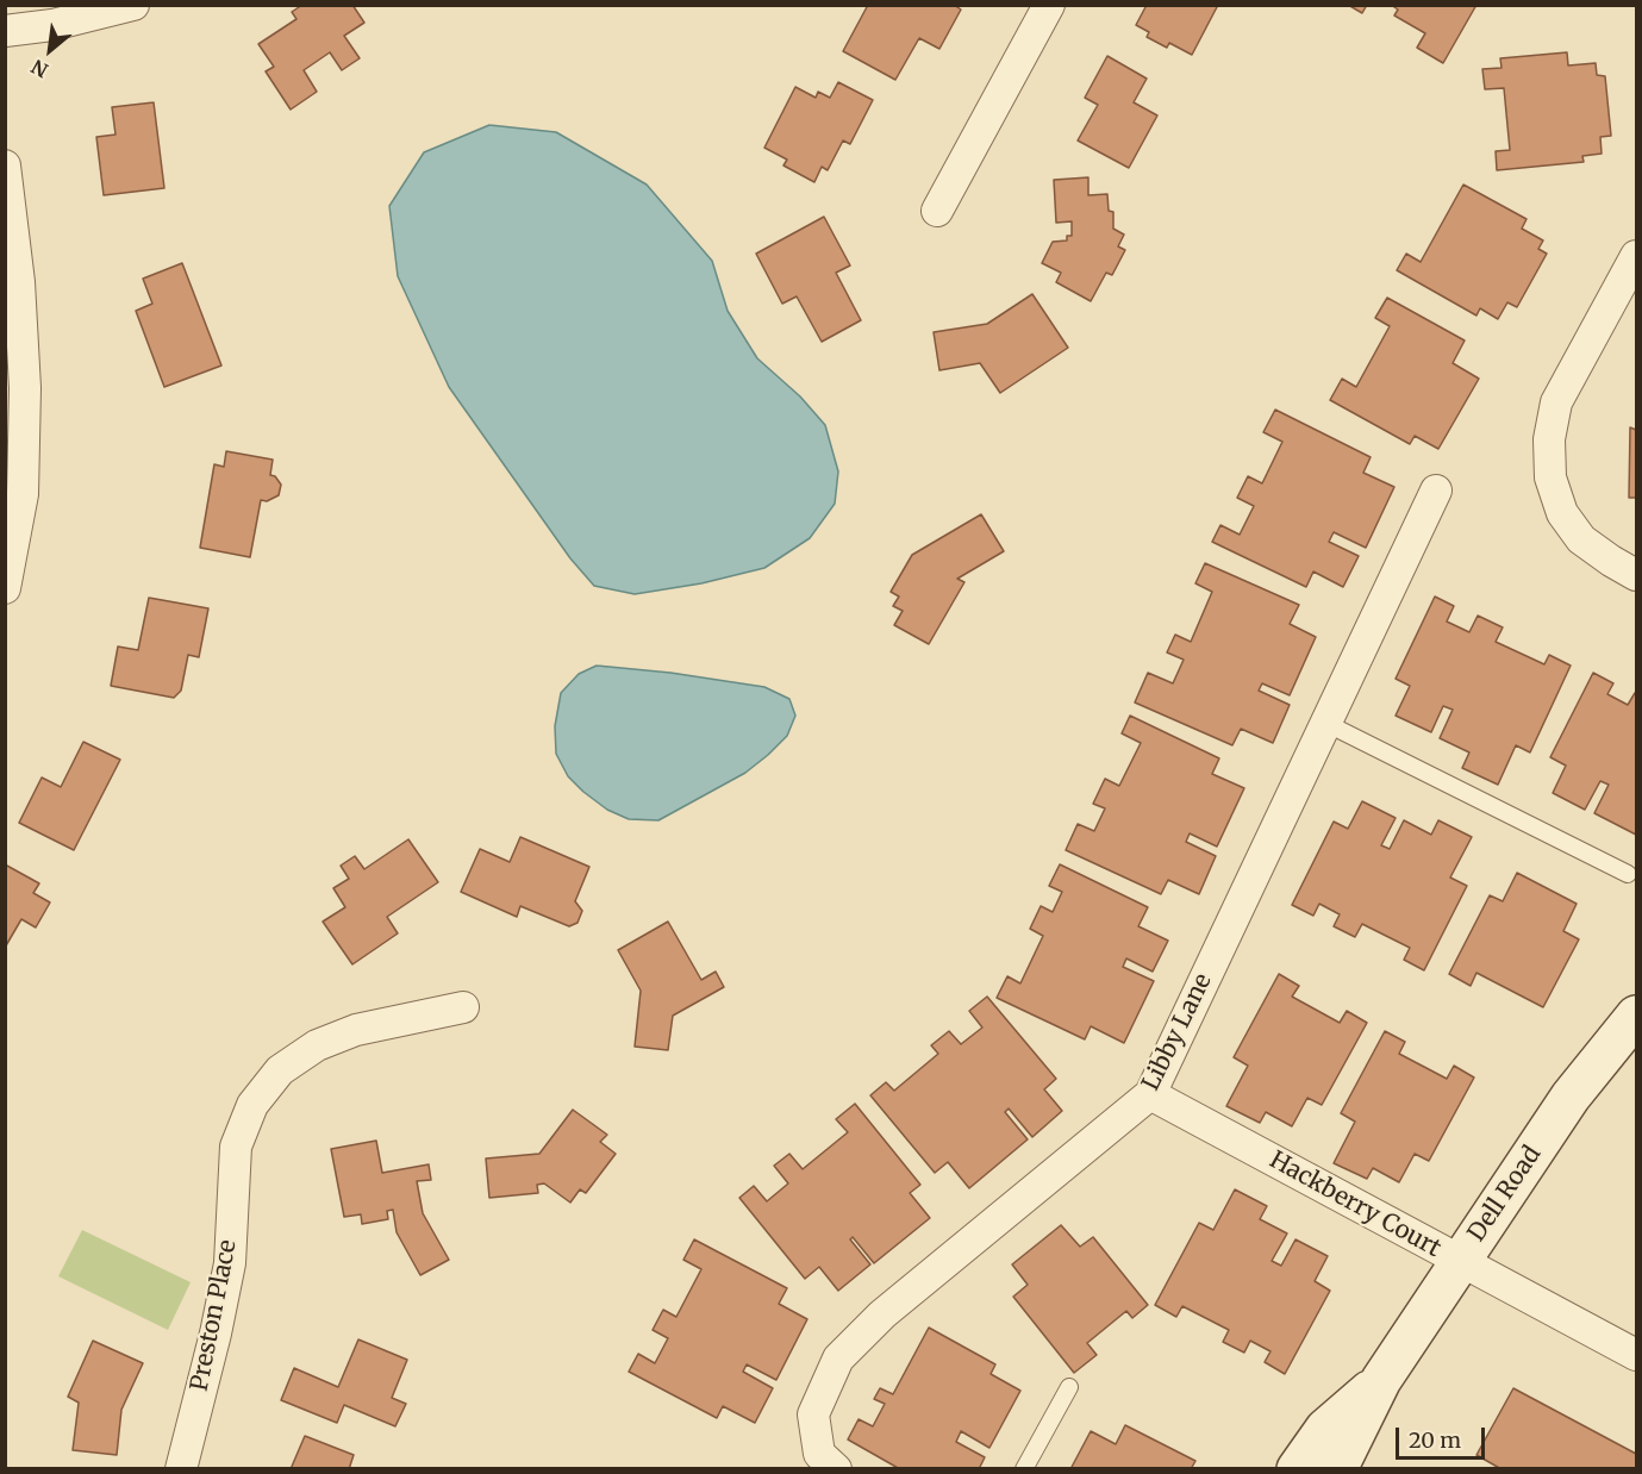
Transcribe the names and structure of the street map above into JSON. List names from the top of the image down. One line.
{"streets":{"street":["Libby Lane","Dell Road","Hackberry Court","Preston Place"]},"crossings":[["Libby Lane","Hackberry Court"],["Dell Road","Hackberry Court"]],"scale_bar":"20 m","north":"bottom left"}
